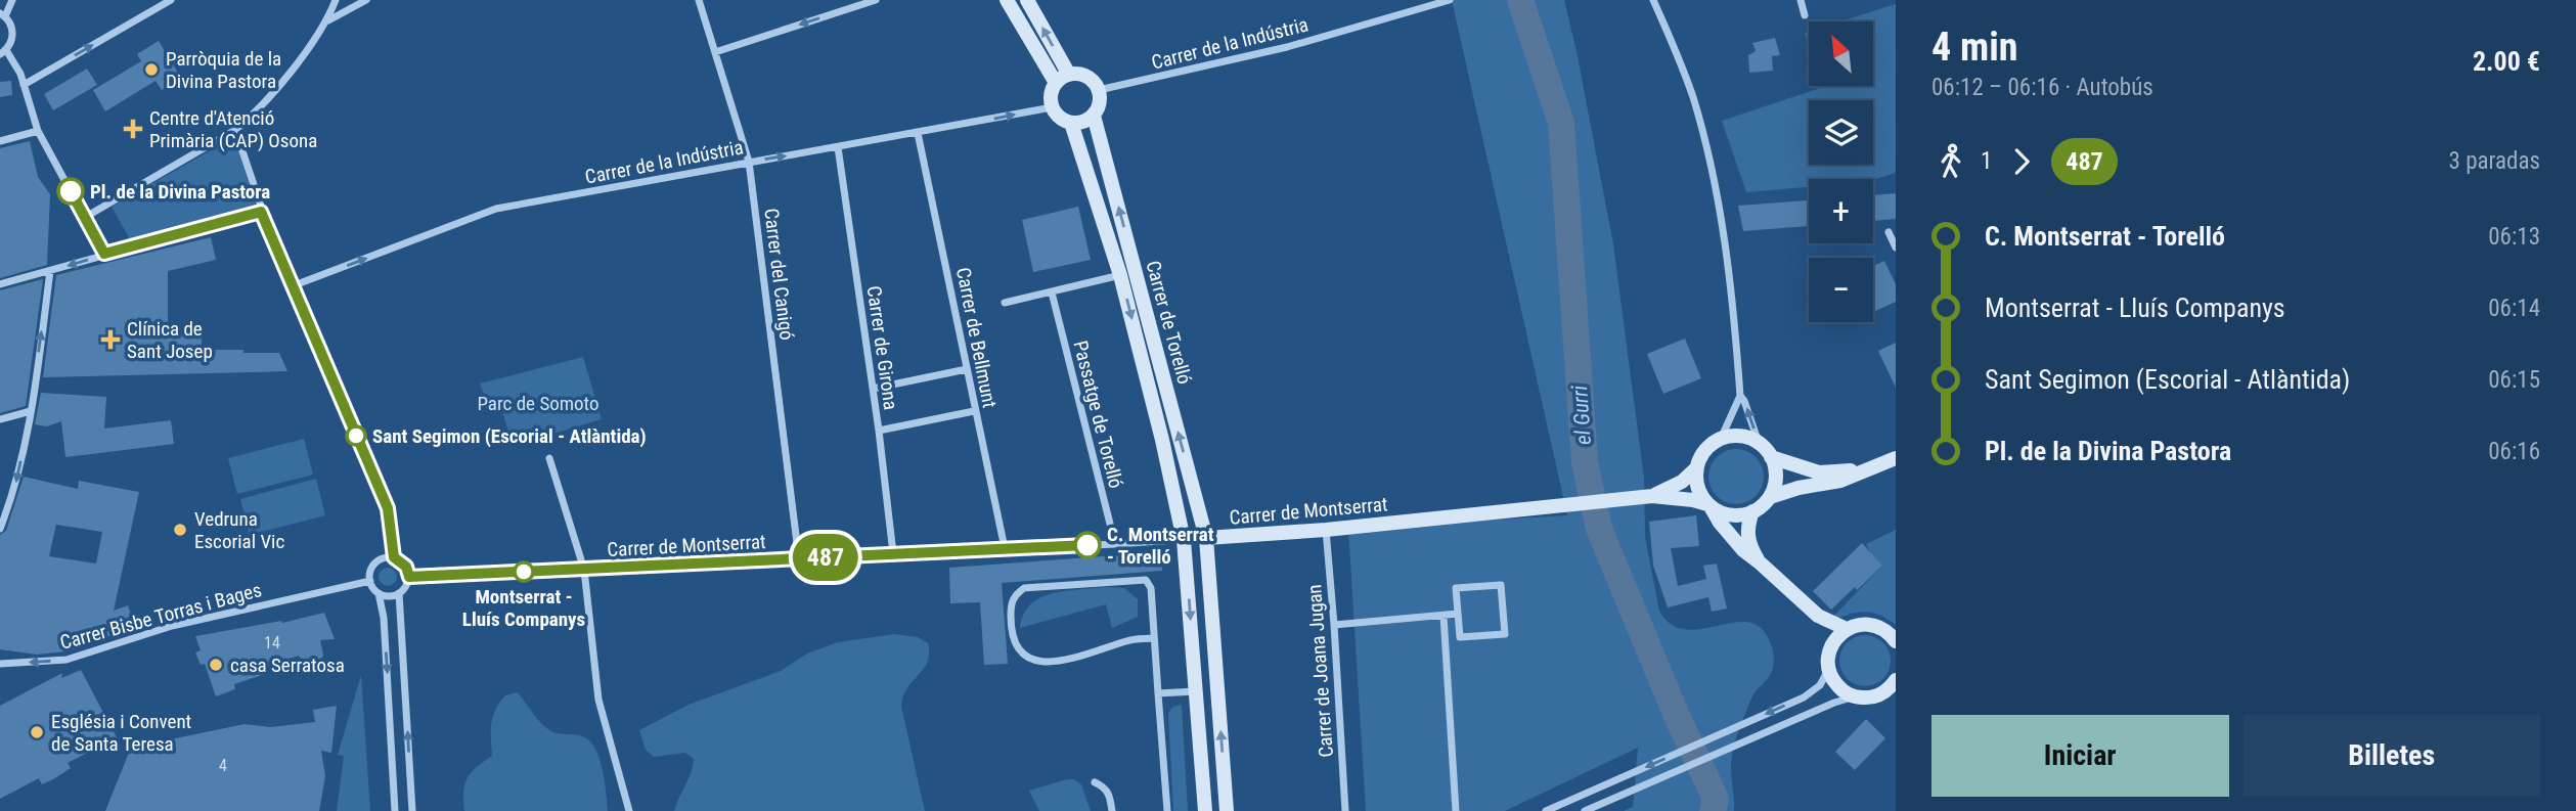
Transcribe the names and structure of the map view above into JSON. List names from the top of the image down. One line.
{"streets":{"street":["Carrer de la Indústria","Carrer del Canigó","Carrer de Torelló","Carrer de Bellmunt","Carrer de Girona","Passatge de Torelló","Carrer de Montserrat","Carrer Bisbe Torras i Bages","Carrer de Joana Jugan"]},"crossings":[["Carrer de la Indústria","Carrer del Canigó"],["Carrer de la Indústria","Carrer de Torelló"],["Carrer de la Indústria","Carrer de Bellmunt"],["Carrer de la Indústria","Carrer de Girona"],["Carrer del Canigó","Carrer de Montserrat"],["Carrer de Torelló","Carrer de Montserrat"],["Carrer de Bellmunt","Carrer de Montserrat"],["Carrer de Girona","Carrer de Montserrat"],["Passatge de Torelló","Carrer de Montserrat"],["Carrer de Montserrat","Carrer Bisbe Torras i Bages"],["Carrer de Montserrat","Carrer de Joana Jugan"]],"one_way":["Carrer de la Indústria","Carrer Bisbe Torras i Bages"],"water":["el Gurri"],"parks":["Parc de Somoto"],"places":{"other":["Parròquia de la Divina Pastora","Pl. de la Divina Pastora","Sant Segimon (Escorial - Atlàntida)","Vedruna Escorial Vic","C. Montserrat - Torelló","Montserrat - Lluís Companys","casa Serratosa","Església i Convent de Santa Teresa"],"health":["Centre d'Atenció Primària (CAP) Osona","Clínica de Sant Josep"]},"lines":["bus line 487"],"house_numbers":["14","4"],"north":"top left","page":{"on_map":"487","heading":["4 min","06:12 – 06:16 · Autobús","2.00 €"],"map_buttons":["+","−"],"legs":["1","487","3 paradas"],"list":[{"name":"C. Montserrat - Torelló","value":"06:13"},{"name":"Montserrat - Lluís Companys","value":"06:14"},{"name":"Sant Segimon (Escorial - Atlàntida)","value":"06:15"},{"name":"Pl. de la Divina Pastora","value":"06:16"}],"buttons":["Iniciar","Billetes"]}}
